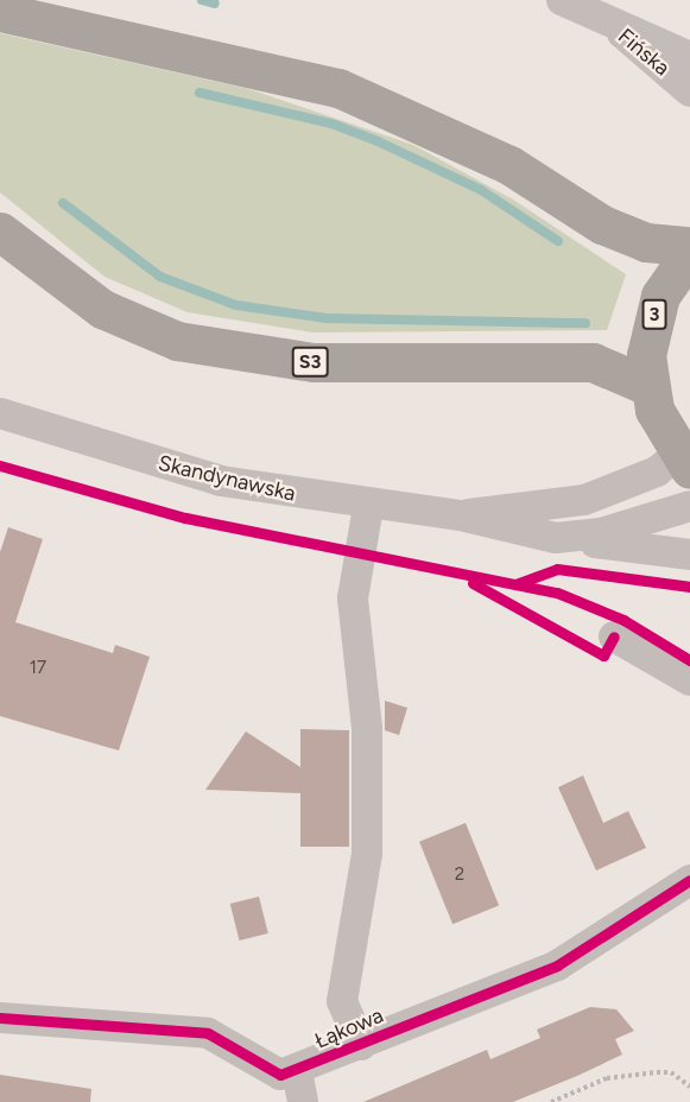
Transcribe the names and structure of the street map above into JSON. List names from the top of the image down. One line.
{"streets":{"highway":["3","S3"],"street":["Fińska","Skandynawska","Łąkowa"]},"crossings":[["3","S3"],["3","Skandynawska"]],"house_numbers":["17","2"]}
